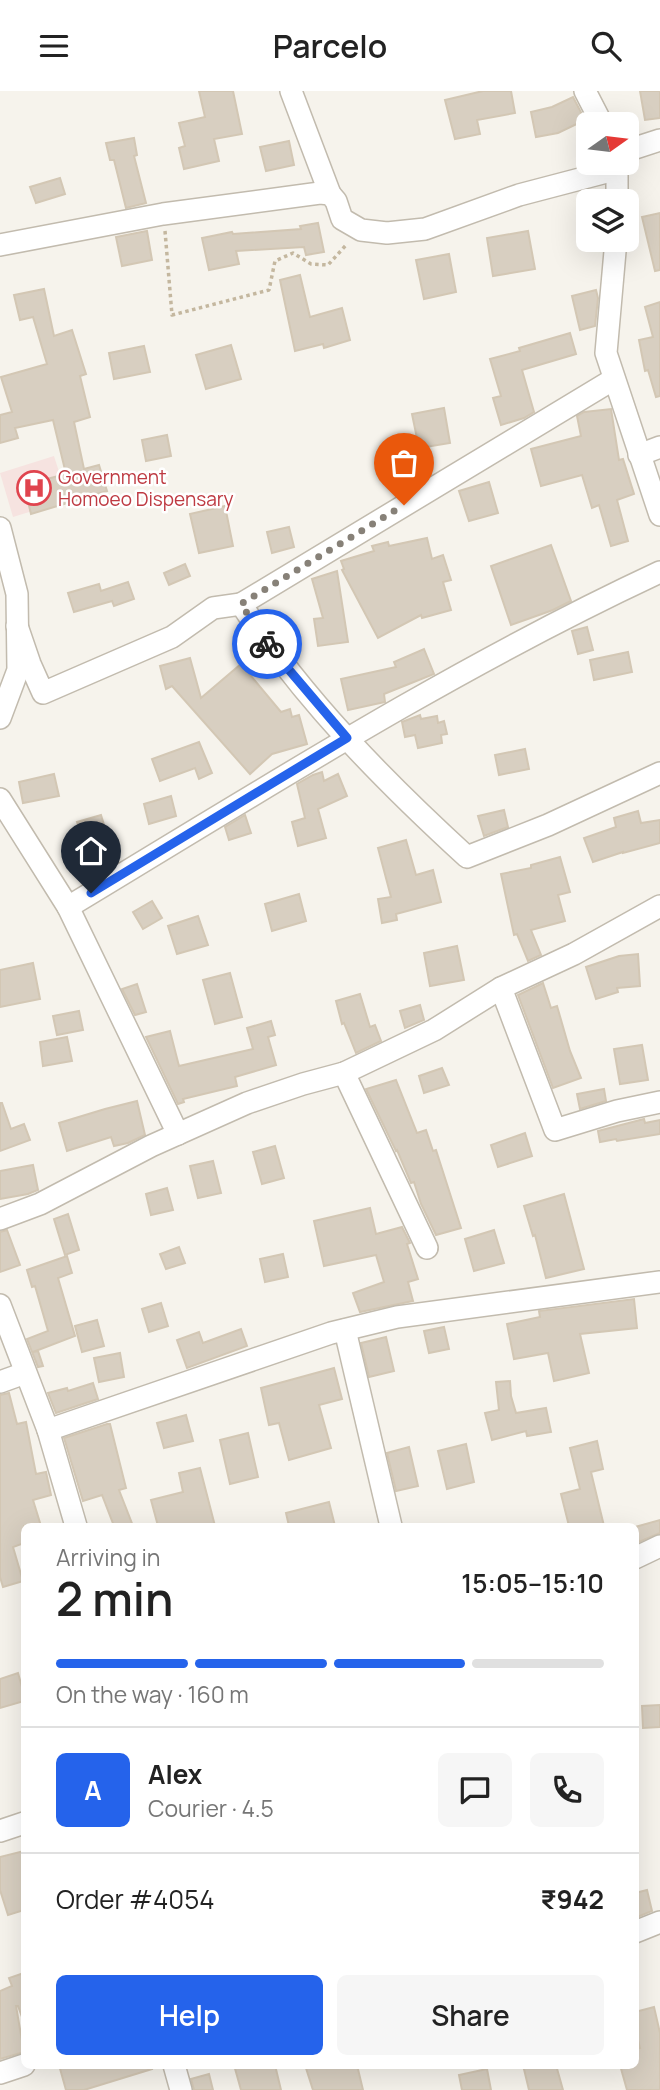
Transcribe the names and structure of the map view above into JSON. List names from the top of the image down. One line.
{"places":{"hospital":["Government Homoeo Dispensary"]},"north":"right","page":{"header":"Parcelo","heading":["2 min","Arriving in","15:05–15:10"],"panel":["Alex","Courier · 4.5","Order #4054","₹942"],"bar":"On the way · 160 m","round":"A","buttons":["Help","Share"]}}
